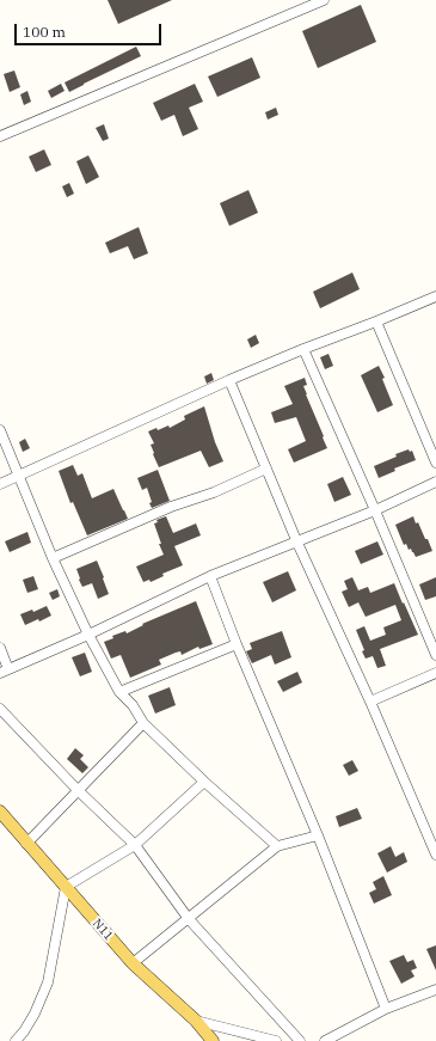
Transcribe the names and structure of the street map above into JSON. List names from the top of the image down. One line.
{"streets":{"main road":["N11"]},"scale_bar":"100 m"}
